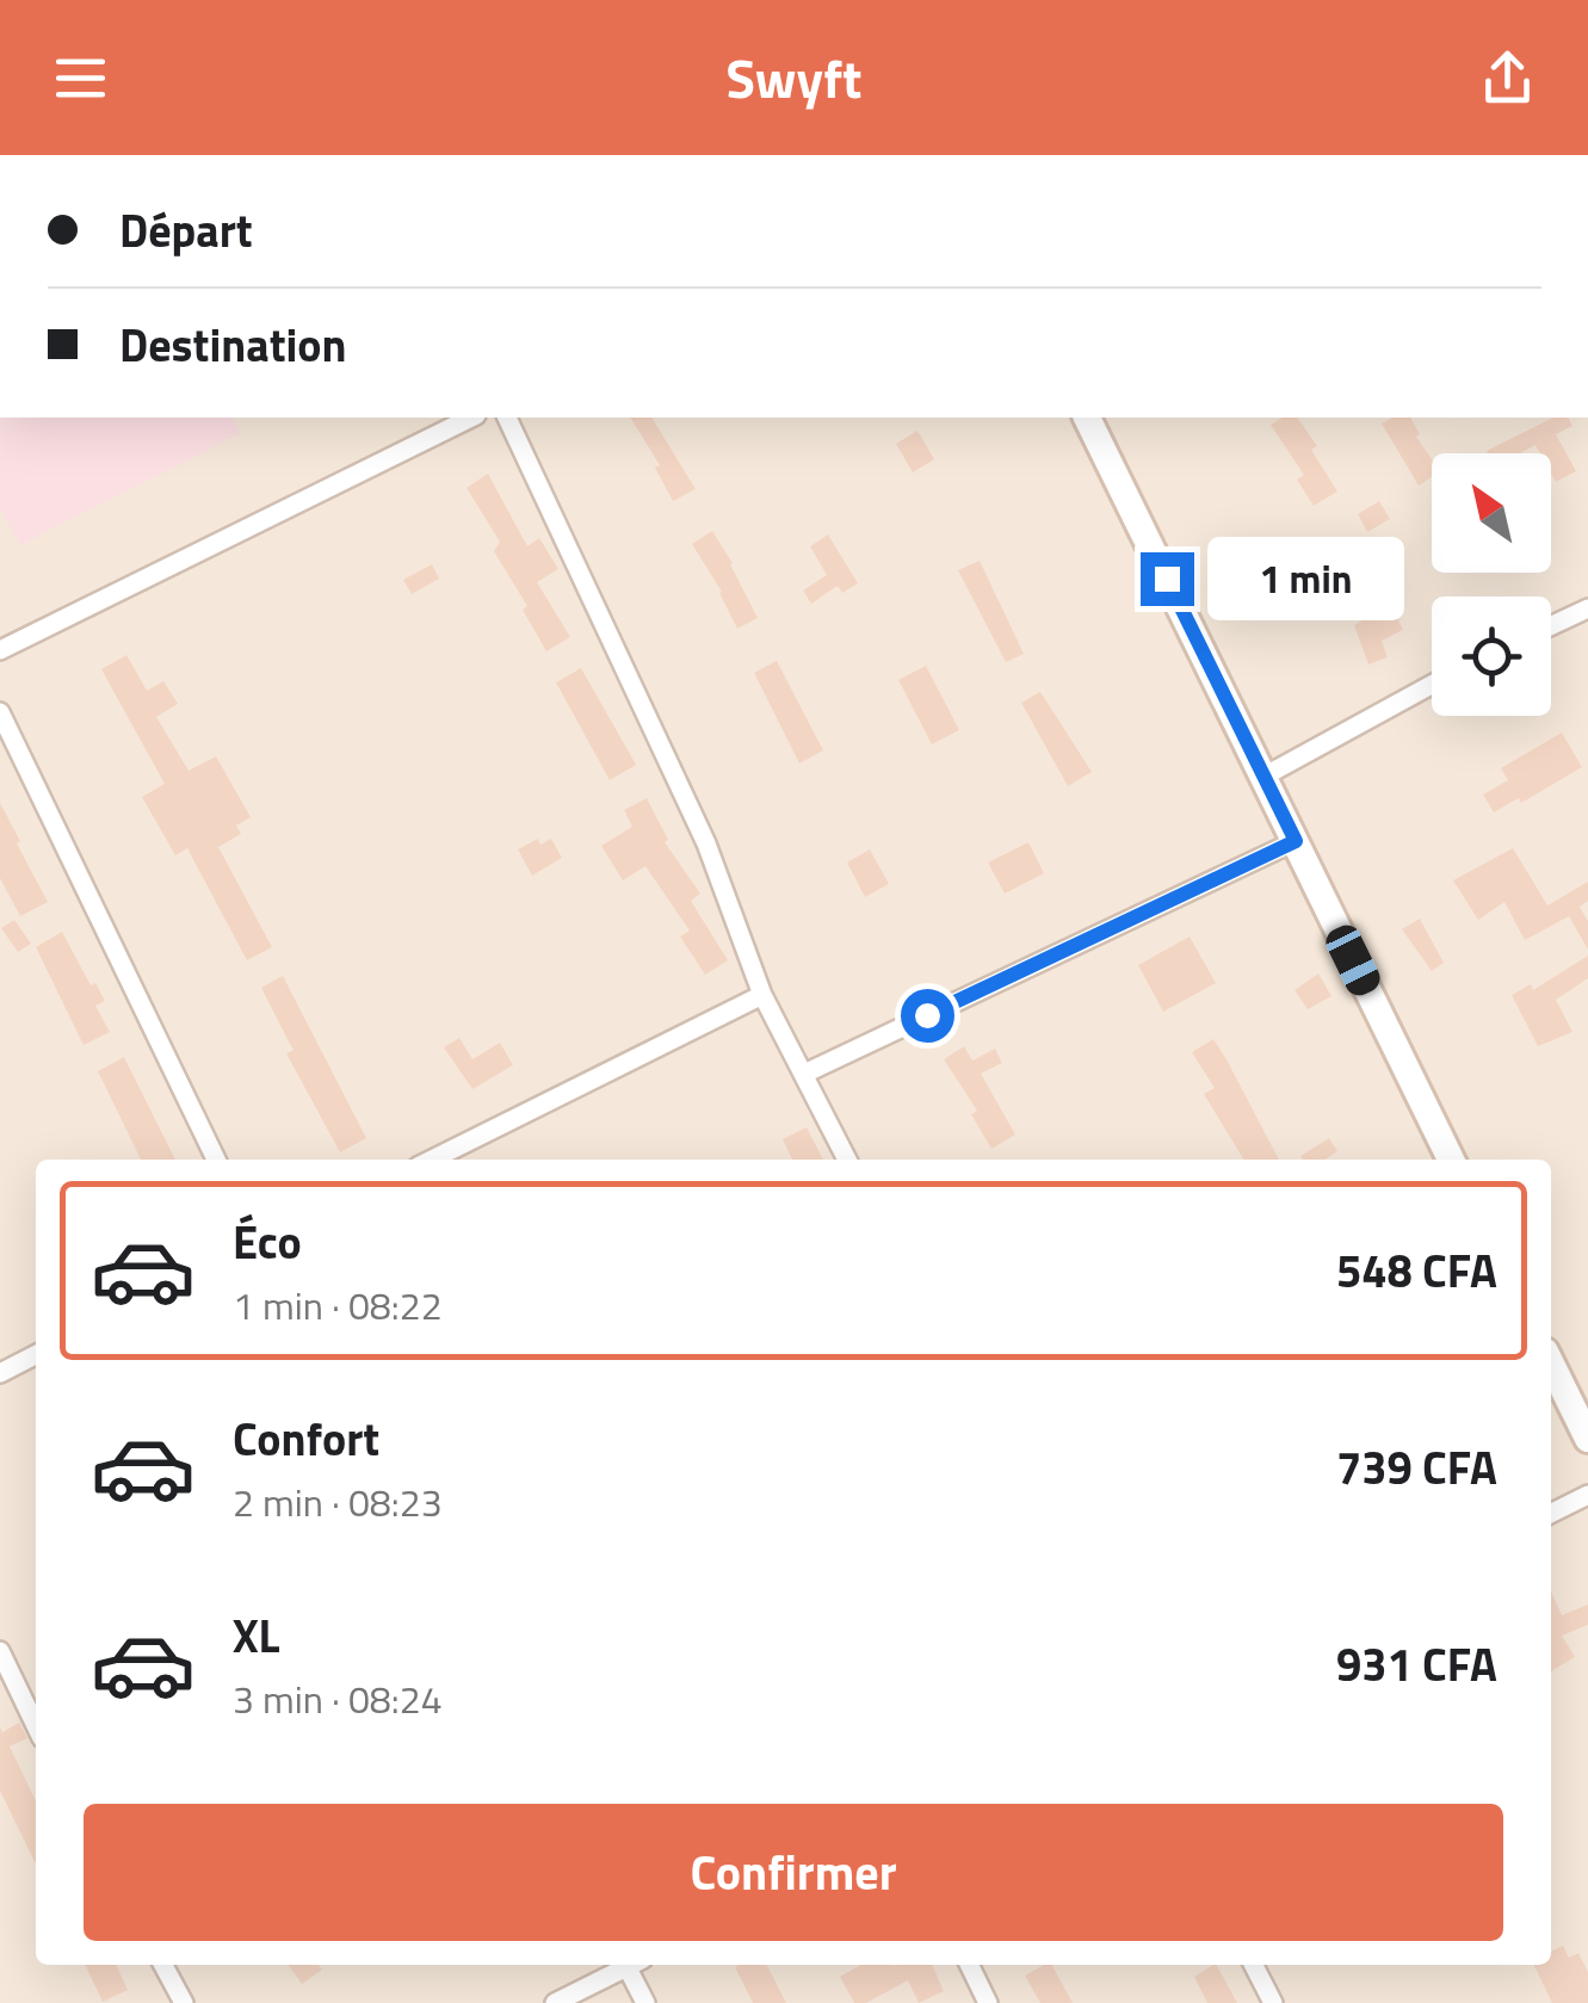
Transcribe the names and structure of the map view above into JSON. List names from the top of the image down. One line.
{"north":"top left","page":{"header":"Swyft","banner":["Départ","Destination"],"bubble":"1 min","list":[{"name":"Éco","note":"1 min · 08:22","value":"548 CFA"},{"name":"Confort","note":"2 min · 08:23","value":"739 CFA"},{"name":"XL","note":"3 min · 08:24","value":"931 CFA"}],"buttons":"Confirmer"}}
